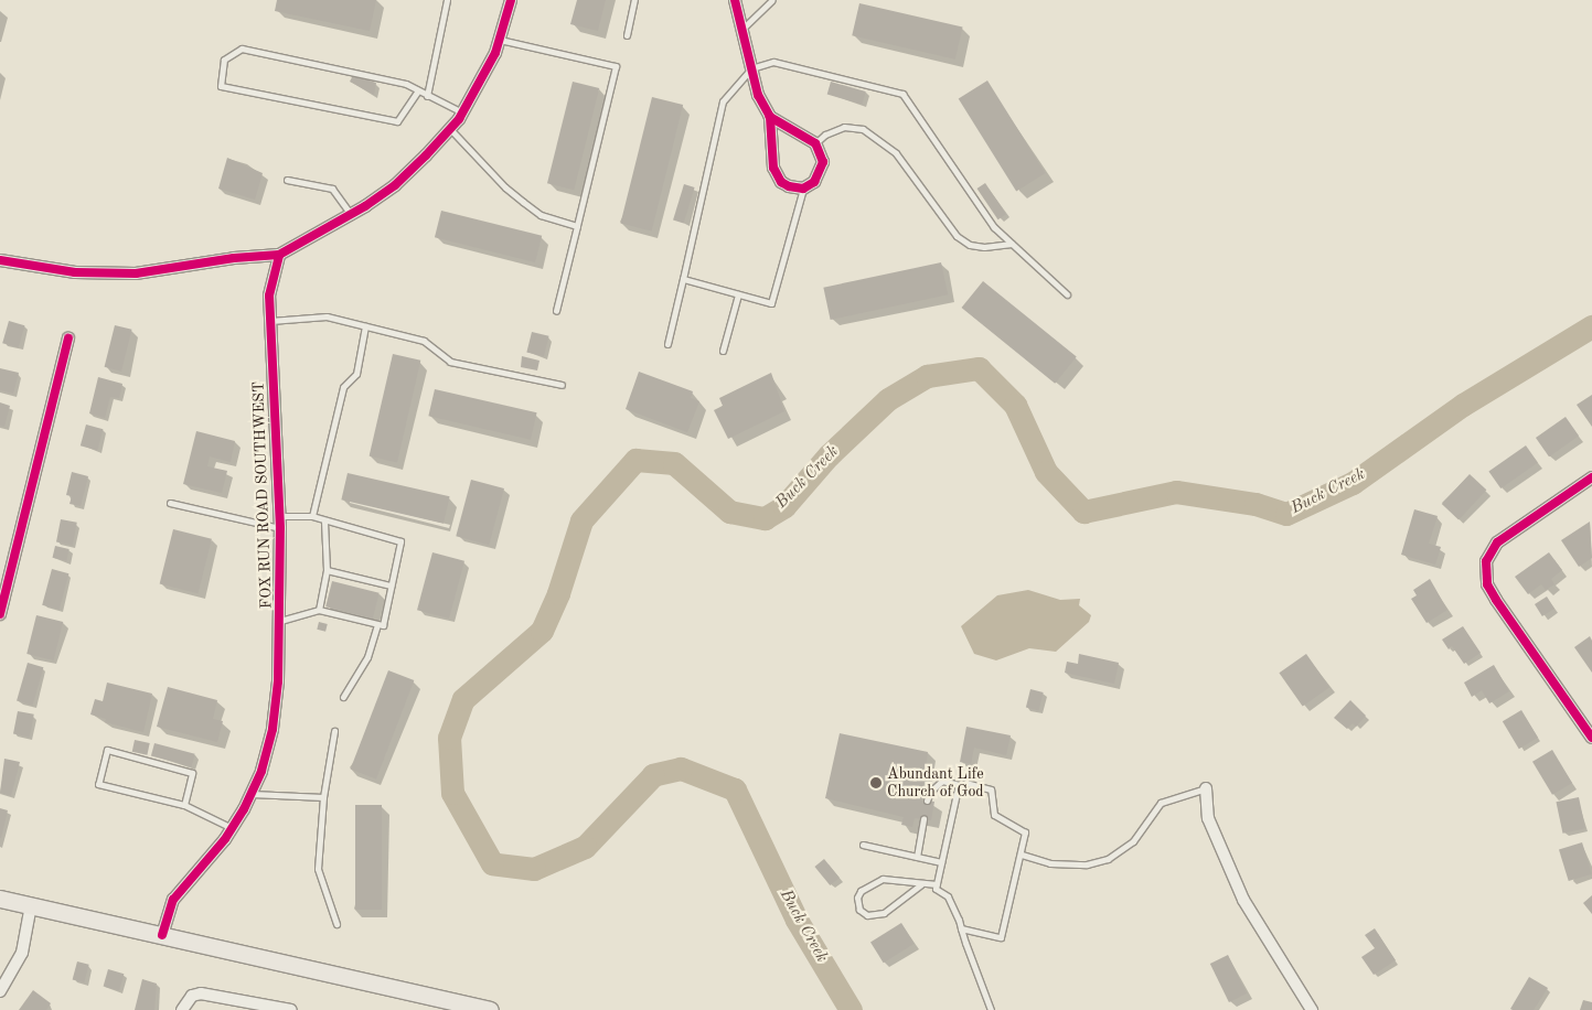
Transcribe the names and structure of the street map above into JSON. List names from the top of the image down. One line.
{"streets":{"street":["FOX RUN ROAD SOUTHWEST"]},"water":["Buck Creek"],"places":["Abundant Life Church of God"]}
